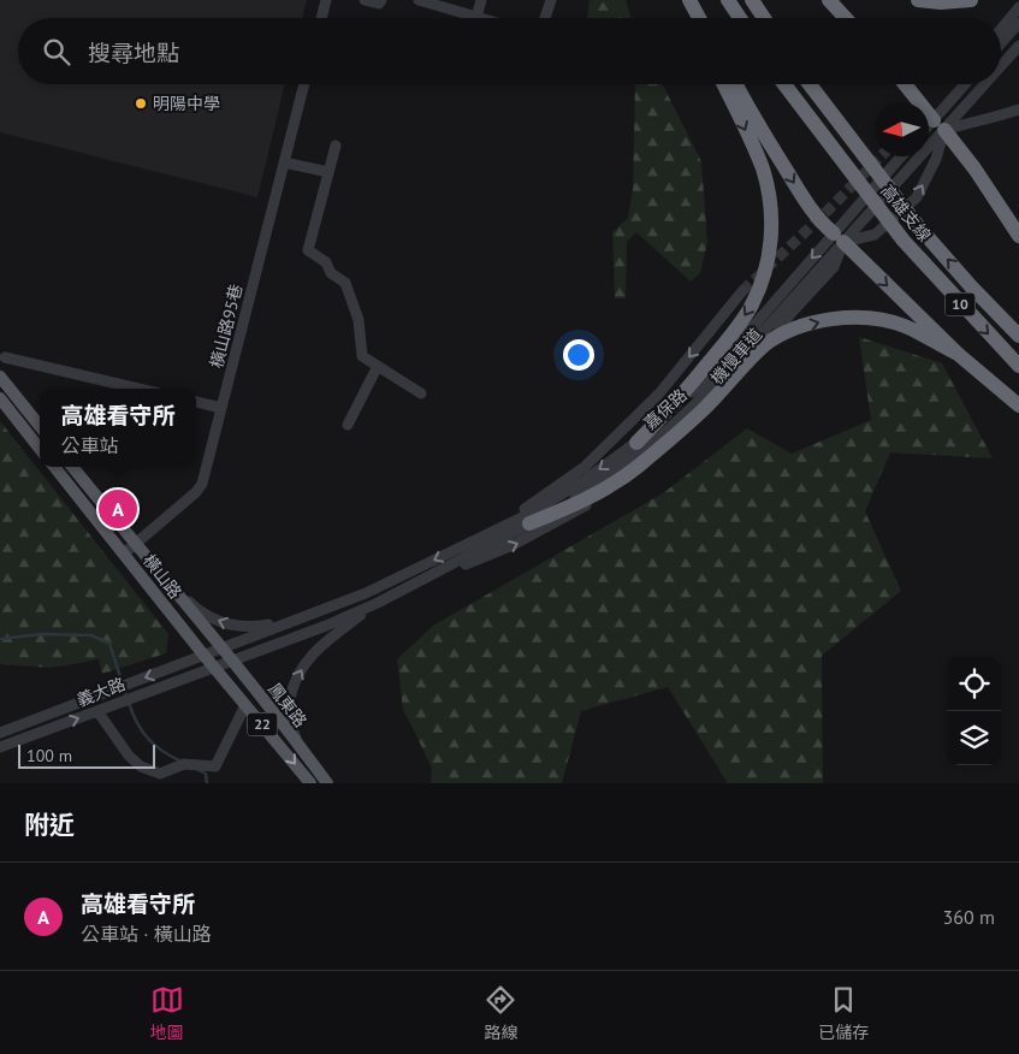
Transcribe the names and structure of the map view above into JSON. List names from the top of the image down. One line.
{"streets":{"highway":["高雄支線","10"],"main road":["橫山路","鳳東路","22"],"street":["橫山路95巷","機慢車道","嘉保路","義大路"]},"crossings":[["橫山路95巷","橫山路"],["機慢車道","嘉保路"],["嘉保路","橫山路"],["嘉保路","義大路"],["嘉保路","鳳東路"],["橫山路","義大路"],["橫山路","鳳東路"],["義大路","鳳東路"]],"places":["明陽中學"],"scale_bar":"100 m","north":"left","page":{"search":"搜尋地點","popup":["高雄看守所","公車站"],"pins":"A","scale":"100 m","heading":"附近","list":[{"mark":"A","name":"高雄看守所","note":"公車站 · 橫山路","value":"360 m"}],"nav":["地圖","路線","已儲存"]}}
